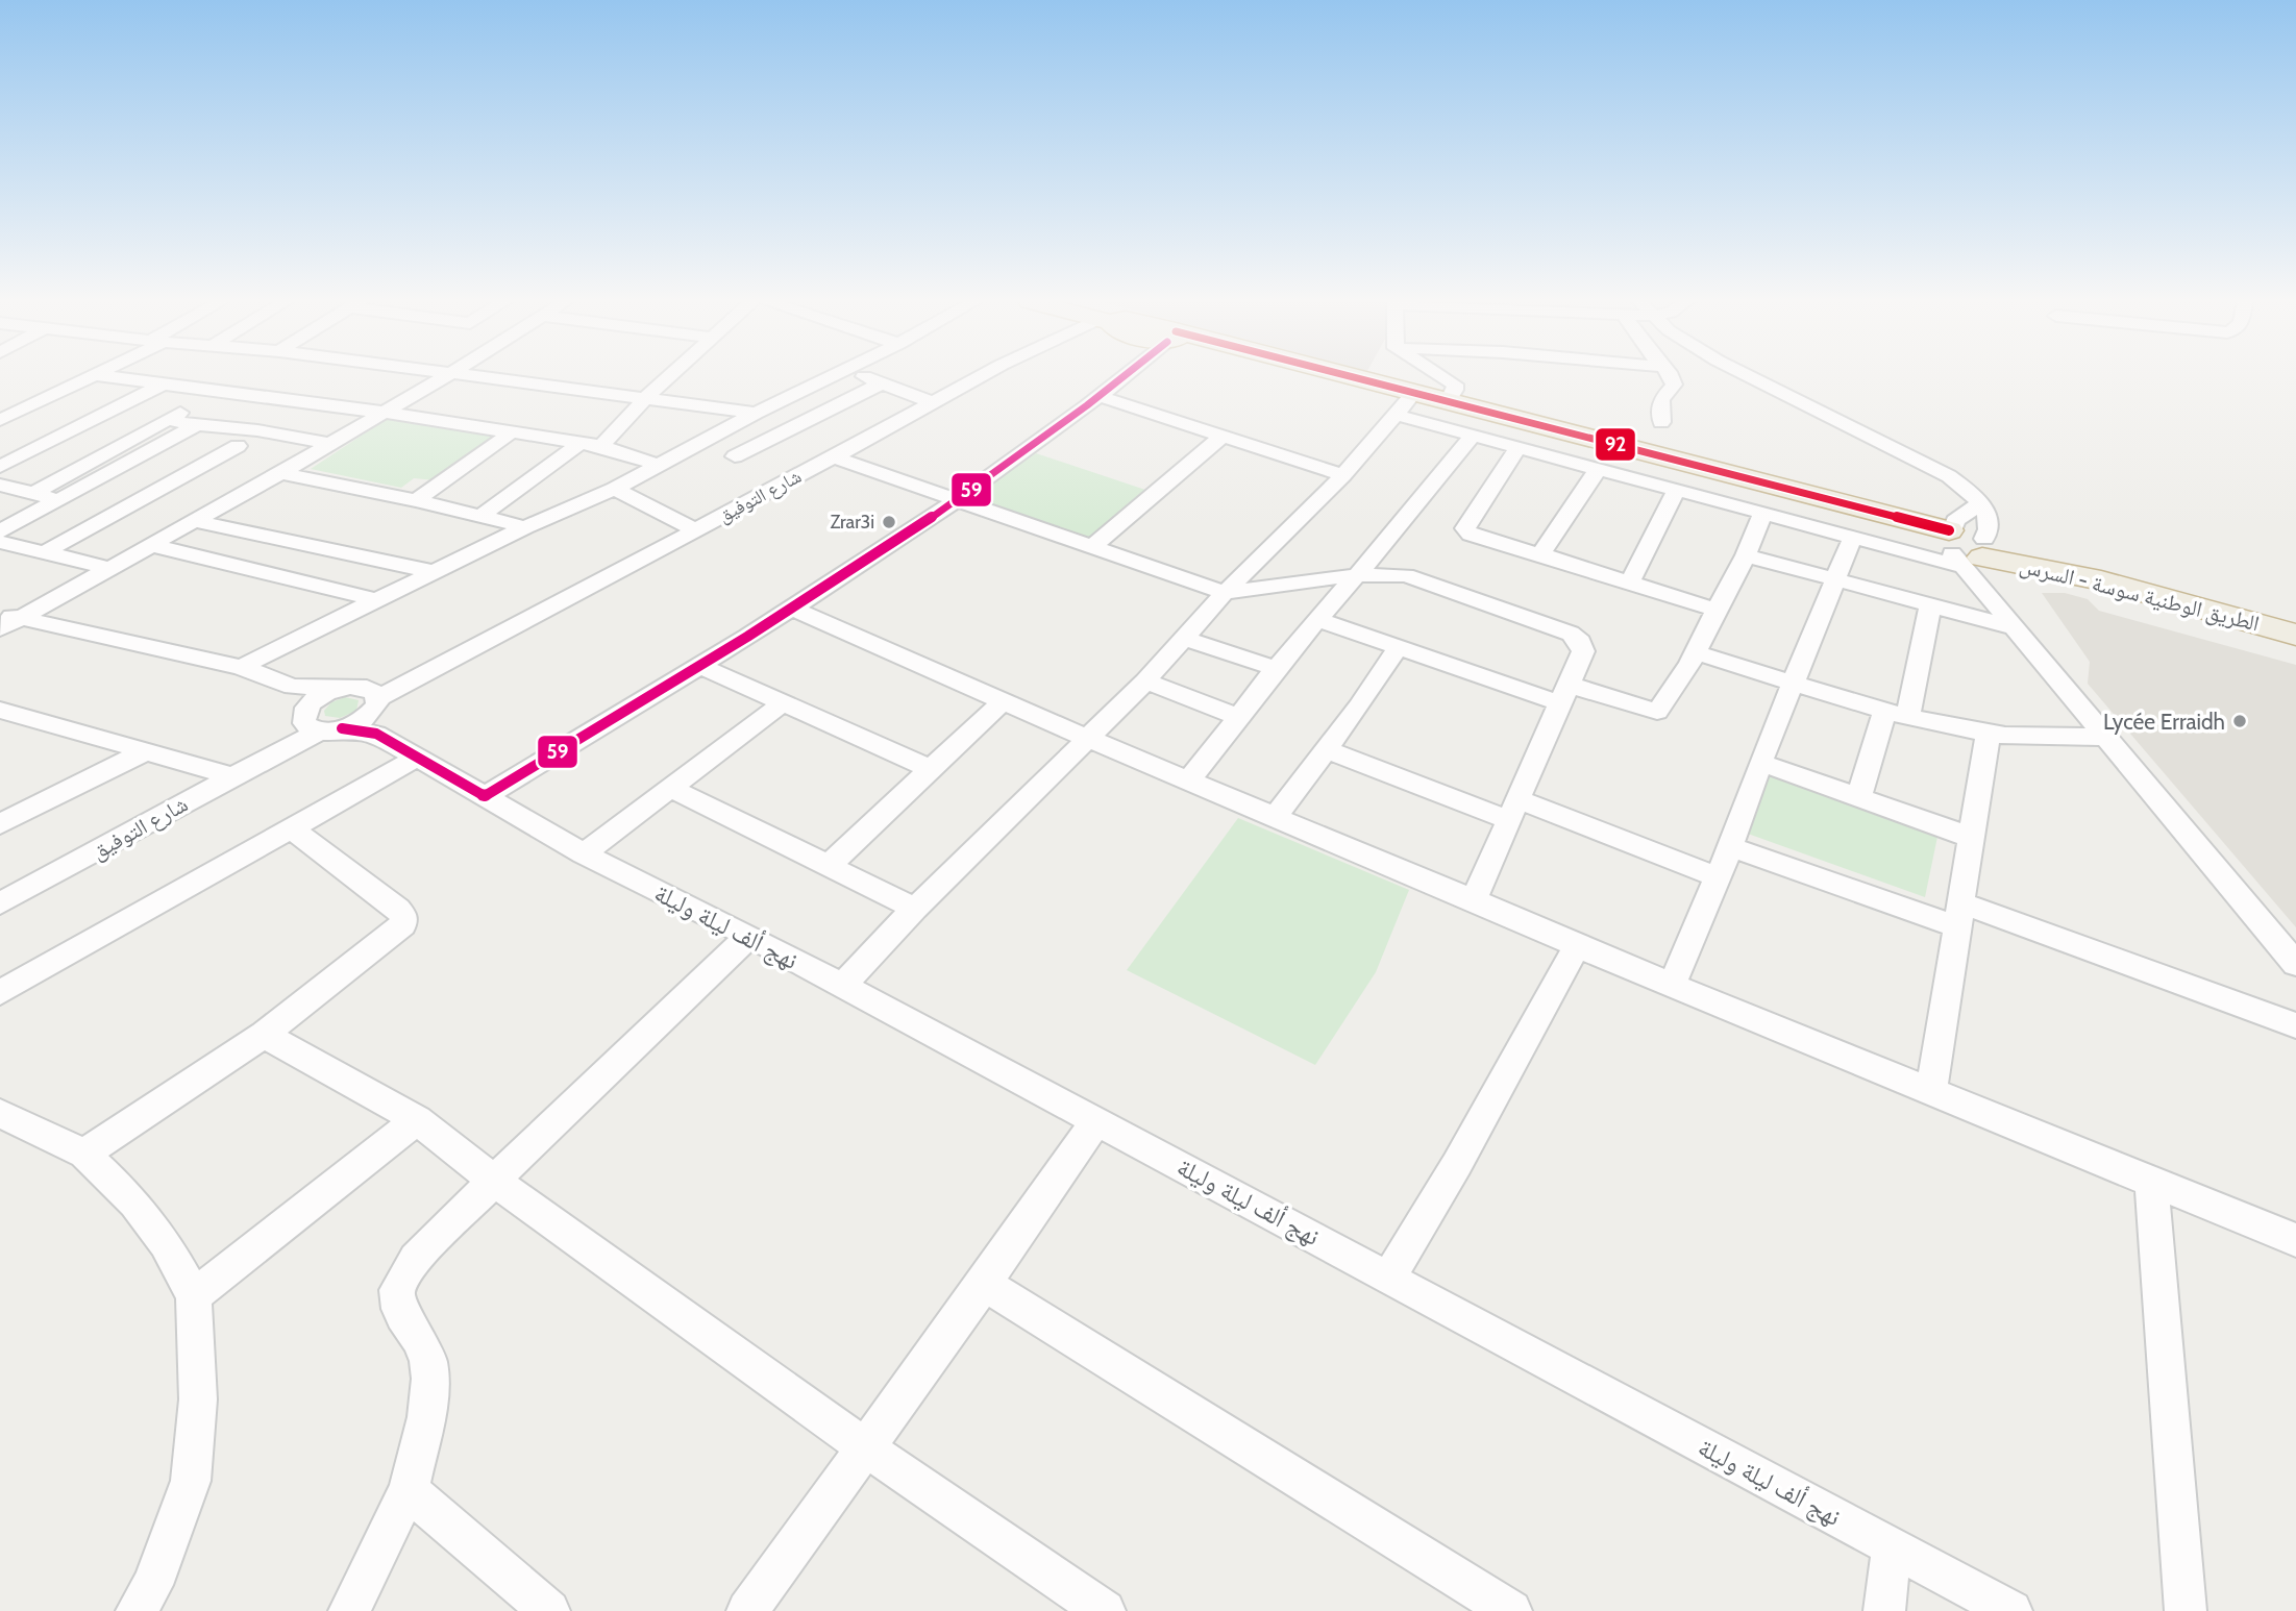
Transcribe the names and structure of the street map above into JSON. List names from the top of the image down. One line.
{"streets":{"highway":["الطريق الوطنية سوسة - السرس"],"street":["شارع التوفيق","نهج ألف ليلة وليلة"]},"crossings":[["شارع التوفيق","نهج ألف ليلة وليلة"]],"places":["Zrar3i","Lycée Erraidh"],"lines":["transit line 92","transit line 59"]}
